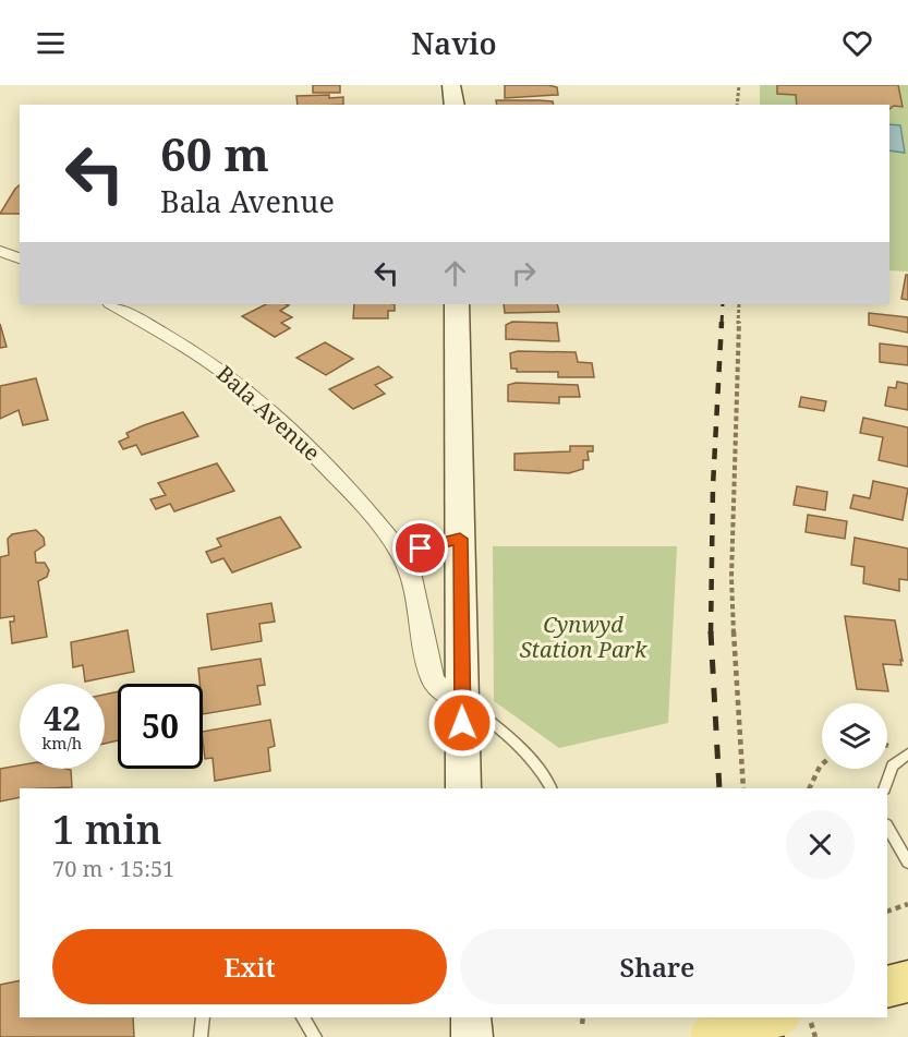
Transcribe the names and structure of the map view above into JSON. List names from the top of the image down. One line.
{"streets":{"street":["Bala Avenue"]},"parks":["Cynwyd Station Park"],"page":{"header":"Navio","turn":["60 m","Bala Avenue"],"speed":"42 km/h","limit":"50","heading":["1 min","70 m · 15:51"],"buttons":["Exit","Share"]}}
